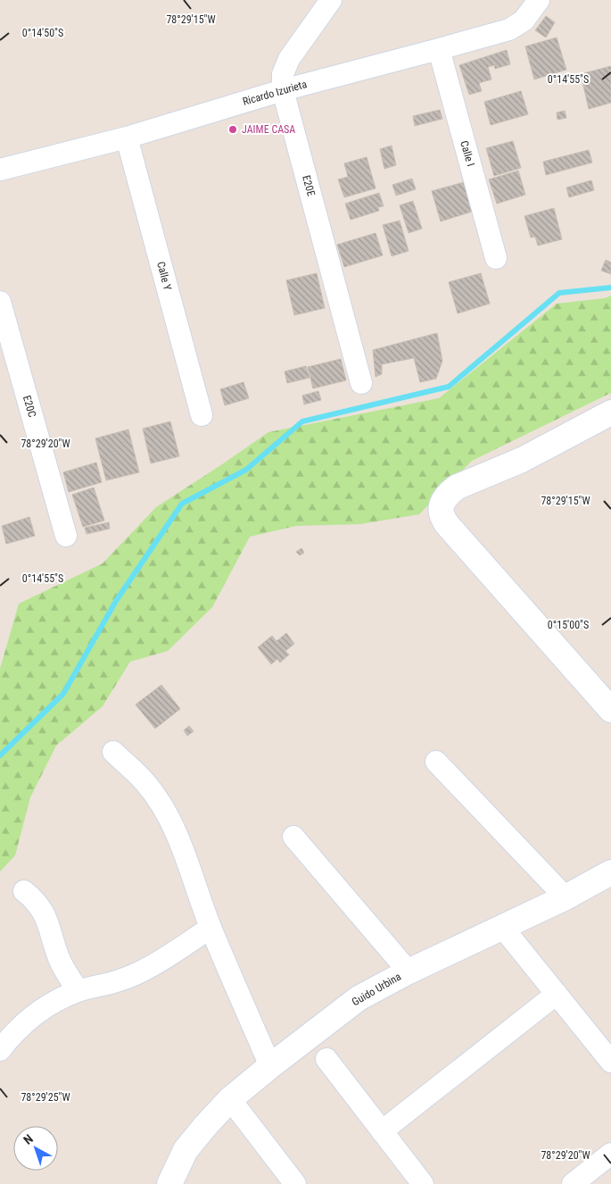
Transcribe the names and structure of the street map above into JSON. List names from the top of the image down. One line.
{"streets":{"street":["Ricardo Izurieta","Calle I","E20E","Calle Y","E20C","Guido Urbina"]},"crossings":[["Ricardo Izurieta","Calle I"],["Ricardo Izurieta","E20E"],["Ricardo Izurieta","Calle Y"]],"places":["JAIME CASA"],"north":"top left","coordinates":["78°29'15\"W","0°14'50\"S","0°14'55\"S","78°29'20\"W","0°15'00\"S","78°29'25\"W"]}
